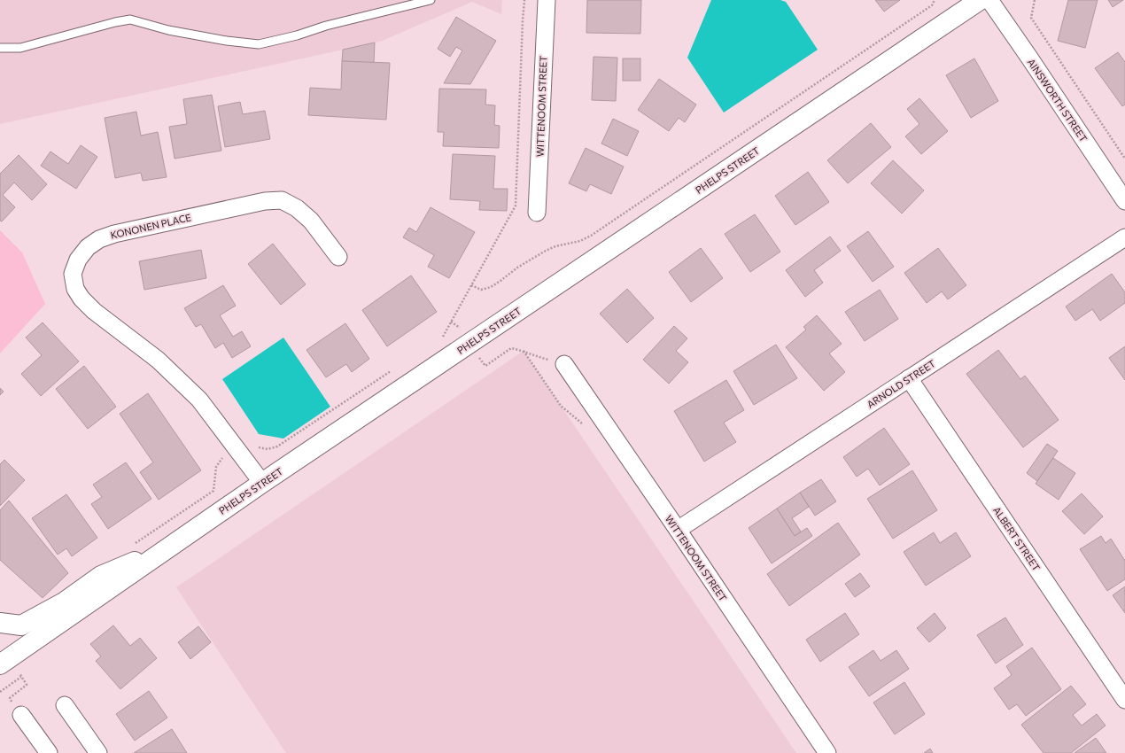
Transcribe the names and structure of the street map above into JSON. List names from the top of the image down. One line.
{"streets":{"main road":["PHELPS STREET"],"street":["AINSWORTH STREET","WITTENOOM STREET","KONONEN PLACE","ARNOLD STREET","ALBERT STREET"]},"crossings":[["WITTENOOM STREET","ARNOLD STREET"],["PHELPS STREET","KONONEN PLACE"],["ARNOLD STREET","ALBERT STREET"]]}
